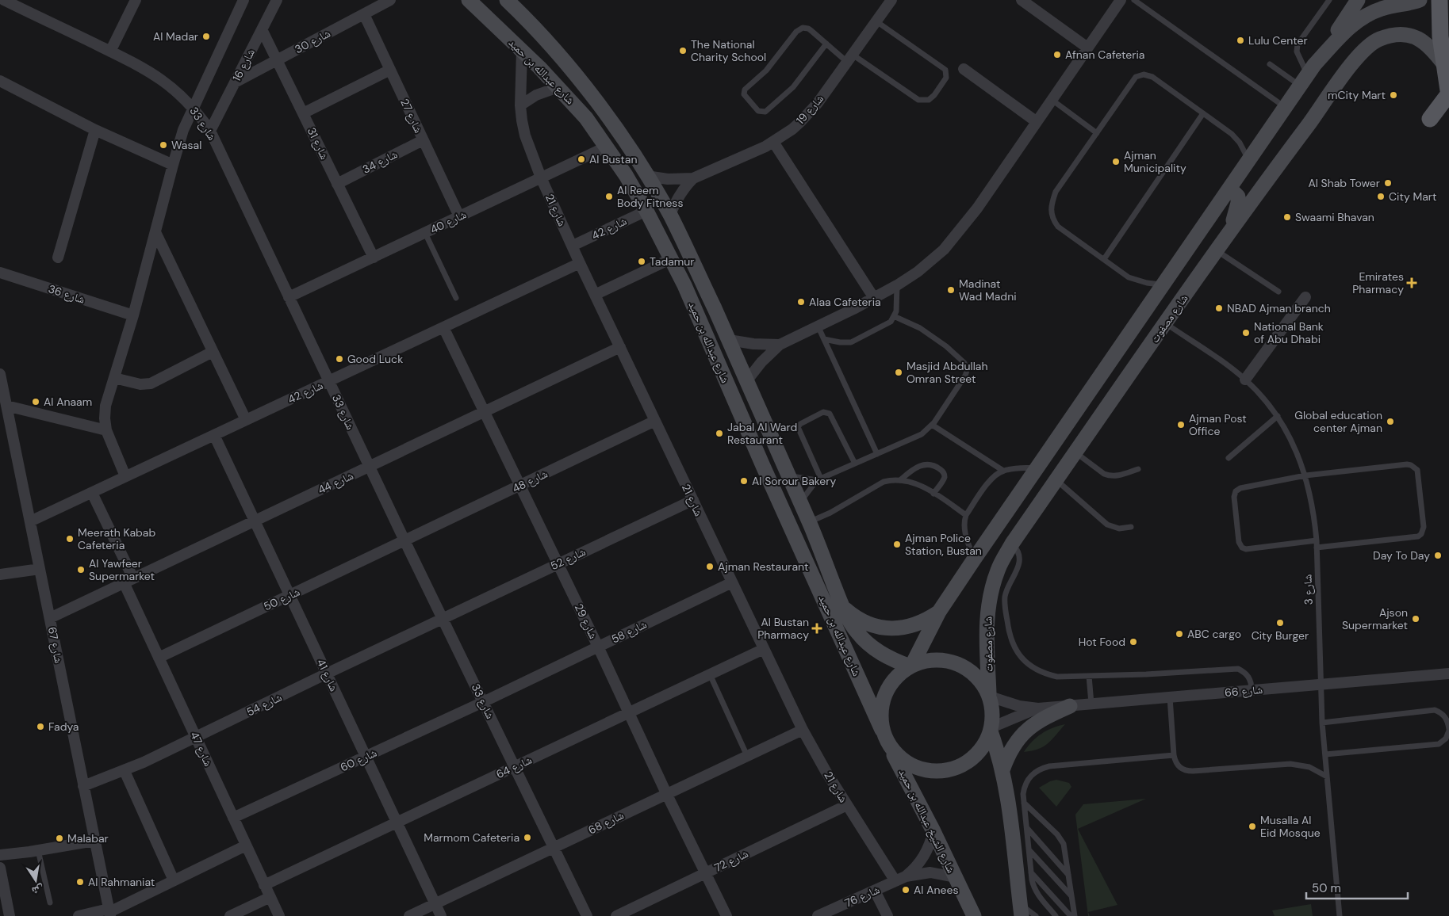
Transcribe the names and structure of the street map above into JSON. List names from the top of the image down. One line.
{"streets":{"street":["شارع 30","شارع 16","شارع عبدالله بن حميد","شارع 19","شارع 27","شارع 33","شارع 31","شارع 34","شارع 21","شارع 40","شارع 42","شارع 36","شارع مصفوت","شارع 48","شارع 44","شارع 52","شارع 50","شارع 29","شارع 58","شارع 67","شارع 41","شارع 66","شارع 54","شارع 47","شارع 60","شارع 64","شارع الشيخ عبدالله بن حميد","شارع 68","شارع 72","شارع 76"],"lane":["شارع 3"]},"crossings":[["شارع 30","شارع 16"],["شارع 30","شارع 27"],["شارع 30","شارع 31"],["شارع 16","شارع 33"],["شارع 16","شارع 31"],["شارع عبدالله بن حميد","شارع 19"],["شارع عبدالله بن حميد","شارع 21"],["شارع عبدالله بن حميد","شارع 40"],["شارع عبدالله بن حميد","شارع 42"],["شارع عبدالله بن حميد","شارع مصفوت"],["شارع عبدالله بن حميد","شارع 66"],["شارع عبدالله بن حميد","شارع الشيخ عبدالله بن حميد"],["شارع 27","شارع 34"],["شارع 27","شارع 40"],["شارع 33","شارع 40"],["شارع 33","شارع 42"],["شارع 33","شارع 48"],["شارع 33","شارع 44"],["شارع 33","شارع 52"],["شارع 33","شارع 50"],["شارع 33","شارع 58"],["شارع 33","شارع 54"],["شارع 33","شارع 60"],["شارع 33","شارع 64"],["شارع 33","شارع 68"],["شارع 31","شارع 34"],["شارع 31","شارع 40"],["شارع 21","شارع 40"],["شارع 21","شارع 42"],["شارع 21","شارع 48"],["شارع 21","شارع 44"],["شارع 21","شارع 52"],["شارع 21","شارع 58"],["شارع 21","شارع 64"],["شارع 21","شارع 68"],["شارع 21","شارع 72"],["شارع 21","شارع 76"],["شارع 42","شارع 29"],["شارع 42","شارع 67"],["شارع 42","شارع 41"],["شارع 42","شارع 47"],["شارع مصفوت","شارع 3"],["شارع مصفوت","شارع 66"],["شارع مصفوت","شارع الشيخ عبدالله بن حميد"],["شارع 48","شارع 50"],["شارع 48","شارع 29"],["شارع 44","شارع 29"],["شارع 44","شارع 67"],["شارع 44","شارع 41"],["شارع 44","شارع 47"],["شارع 52","شارع 29"],["شارع 52","شارع 54"],["شارع 3","شارع 66"],["شارع 50","شارع 41"],["شارع 50","شارع 47"],["شارع 29","شارع 58"],["شارع 29","شارع 64"],["شارع 29","شارع 68"],["شارع 29","شارع 72"],["شارع 58","شارع 60"],["شارع 67","شارع 54"],["شارع 41","شارع 54"],["شارع 41","شارع 60"],["شارع 41","شارع 64"],["شارع 41","شارع 68"],["شارع 66","شارع الشيخ عبدالله بن حميد"],["شارع 54","شارع 47"],["شارع 47","شارع 60"],["شارع 47","شارع 64"],["شارع الشيخ عبدالله بن حميد","شارع 76"]],"places":{"other":["Al Madar","Lulu Center","The National Charity School","Afnan Cafeteria","mCity Mart","Wasal","Al Bustan","Ajman Municipality","Al Shab Tower","Al Reem Body Fitness","City Mart","Swaami Bhavan","Tadamur","Madinat Wad Madni","Alaa Cafeteria","NBAD Ajman branch","National Bank of Abu Dhabi","Good Luck","Masjid Abdullah Omran Street","Al Anaam","Global education center Ajman","Ajman Post Office","Jabal Al Ward Restaurant","Al Sorour Bakery","Meerath Kabab Cafeteria","Ajman Police Station, Bustan","Day To Day","Ajman Restaurant","Al Yawfeer Supermarket","Ajson Supermarket","City Burger","ABC cargo","Hot Food","Fadya","Musalla Al Eid Mosque","Marmom Cafeteria","Malabar","Al Rahmaniat","Al Anees"],"health":["Emirates Pharmacy","Al Bustan Pharmacy"]},"scale_bar":"50 m","north":"bottom"}
